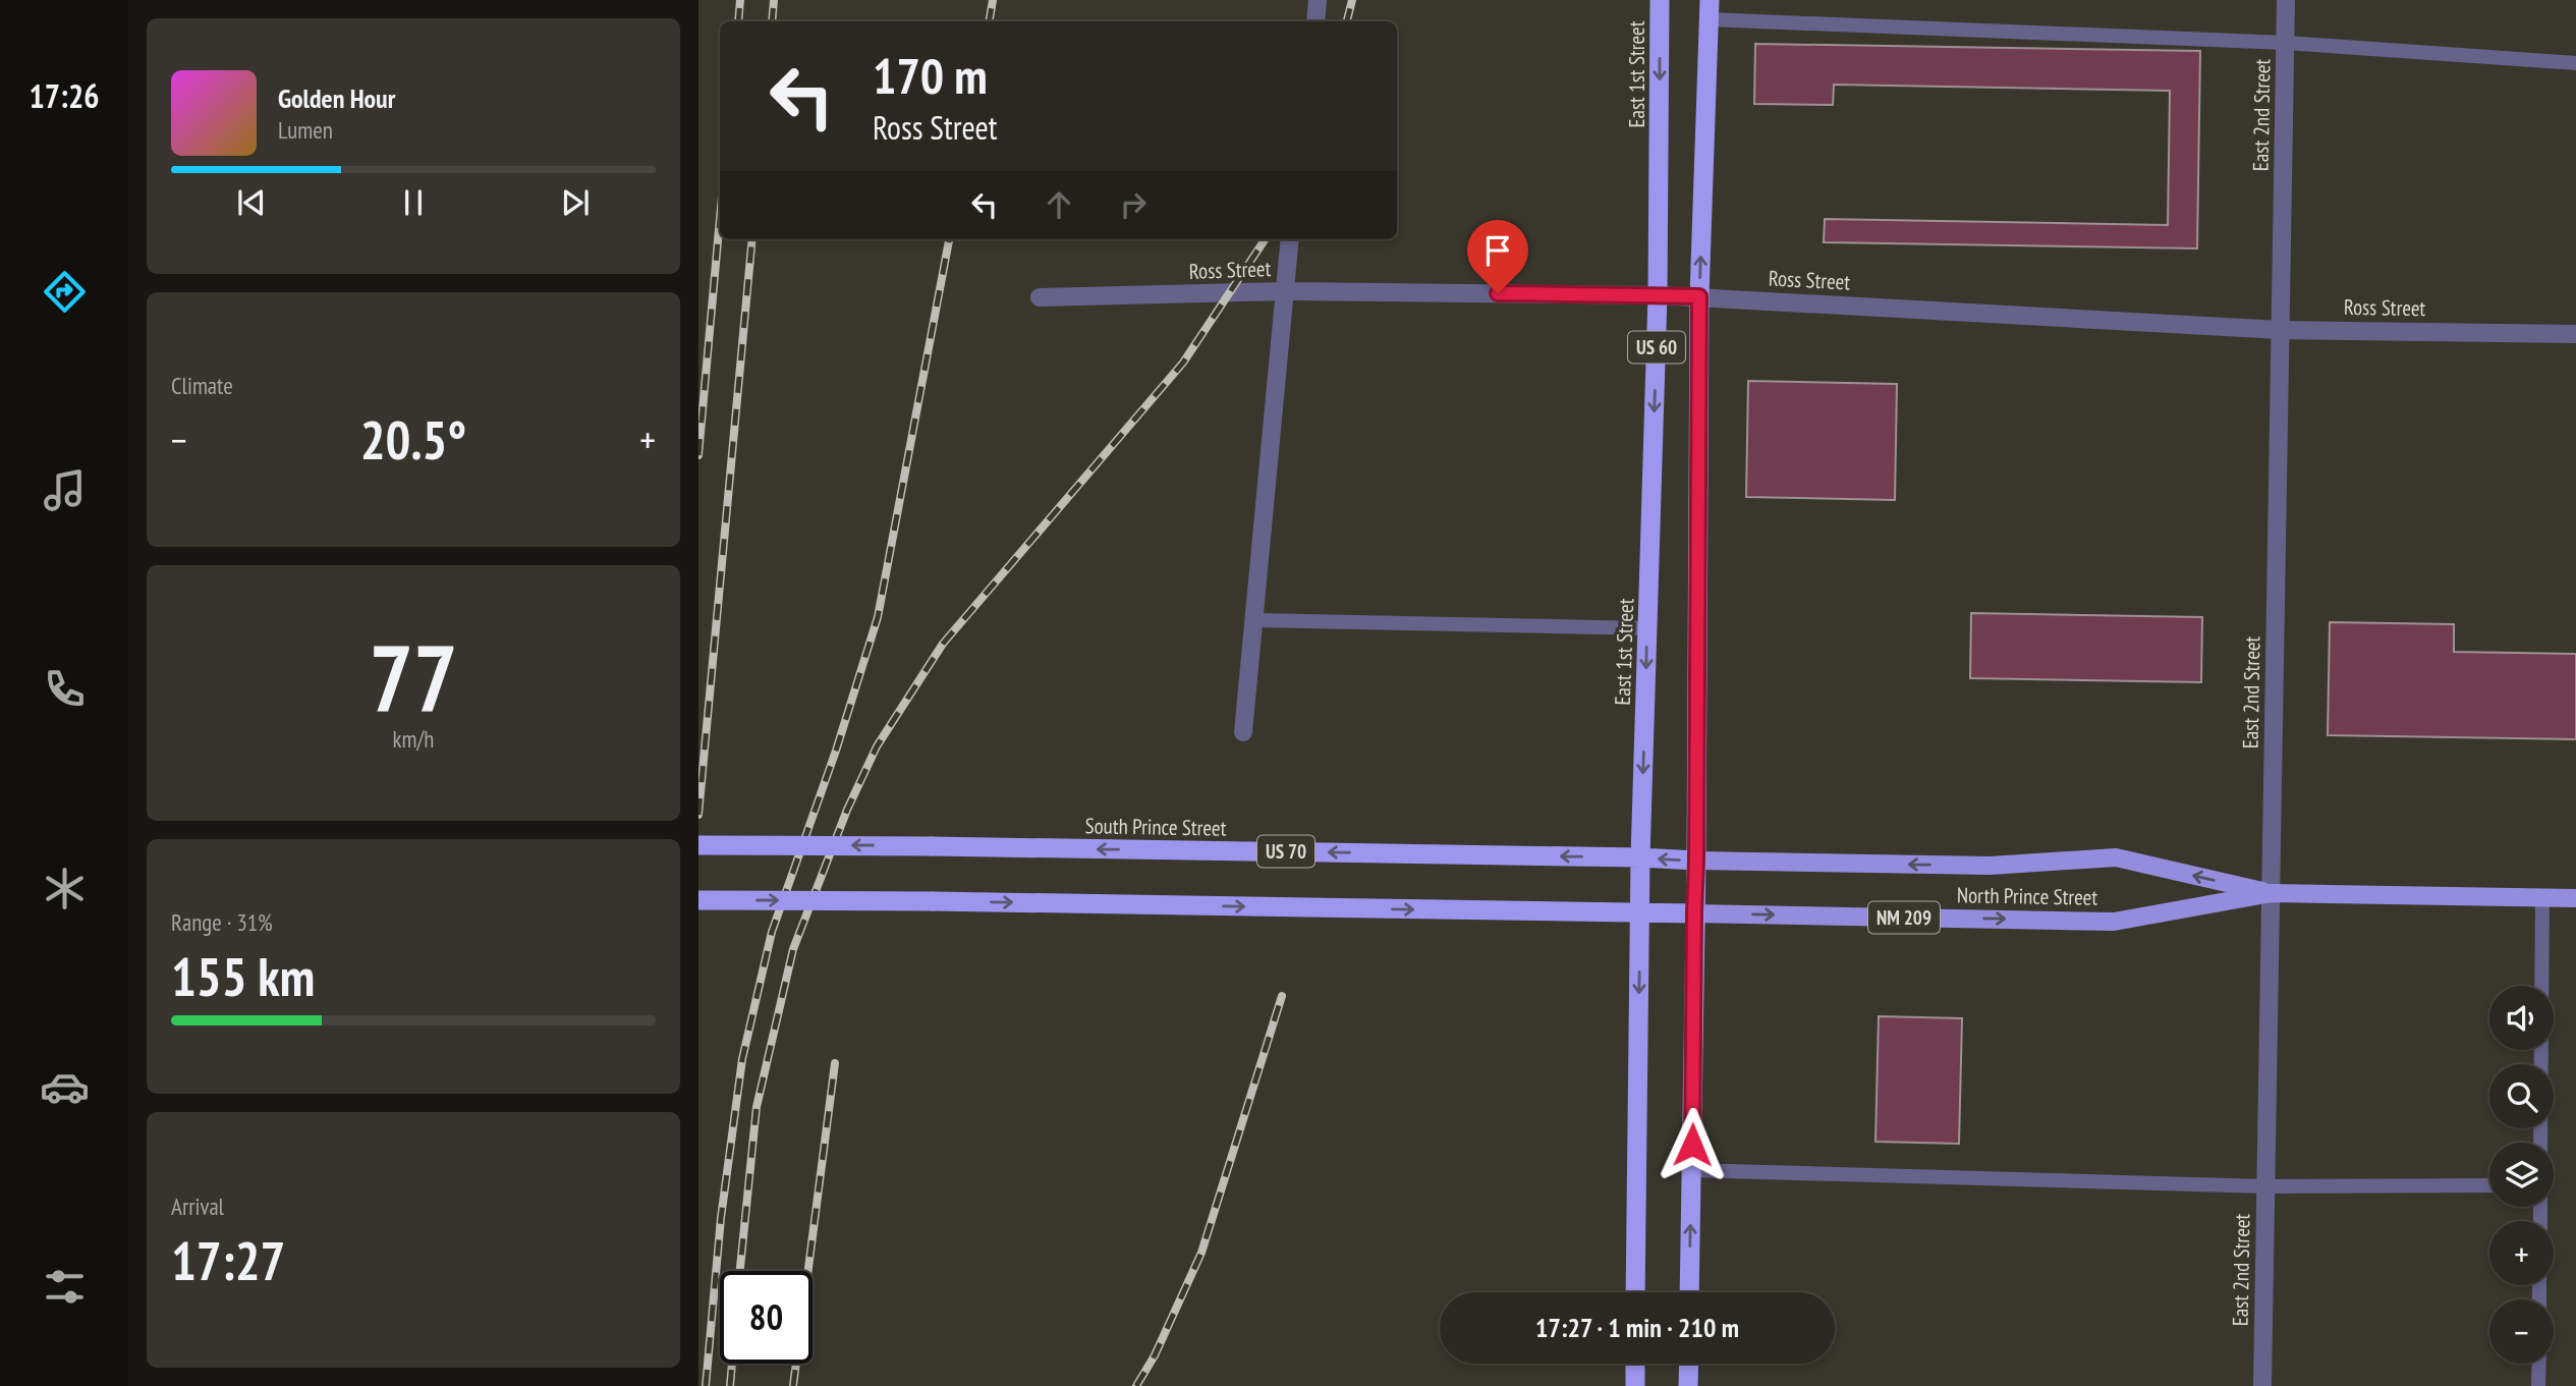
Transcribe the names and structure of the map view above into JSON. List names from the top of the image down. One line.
{"streets":{"highway":["East 1st Street","US 60","South Prince Street","US 70"],"main road":["North Prince Street","NM 209"],"street":["East 2nd Street","Ross Street"]},"crossings":[["East 1st Street","Ross Street"],["East 1st Street","South Prince Street"],["East 2nd Street","Ross Street"],["East 2nd Street","North Prince Street"],["Ross Street","US 60"],["US 60","South Prince Street"],["US 60","North Prince Street"],["South Prince Street","North Prince Street"]],"page":{"tabs":"17:26","turn":["170 m","Ross Street"],"song":["Golden Hour","Lumen"],"tile":["Climate",["77","km/h"],["Range · 31%","155 km"],["Arrival","17:27"]],"heat":["−","20.5°","+"],"map_buttons":["+","−"],"limit":"80","trip":"17:27 · 1 min · 210 m"}}
